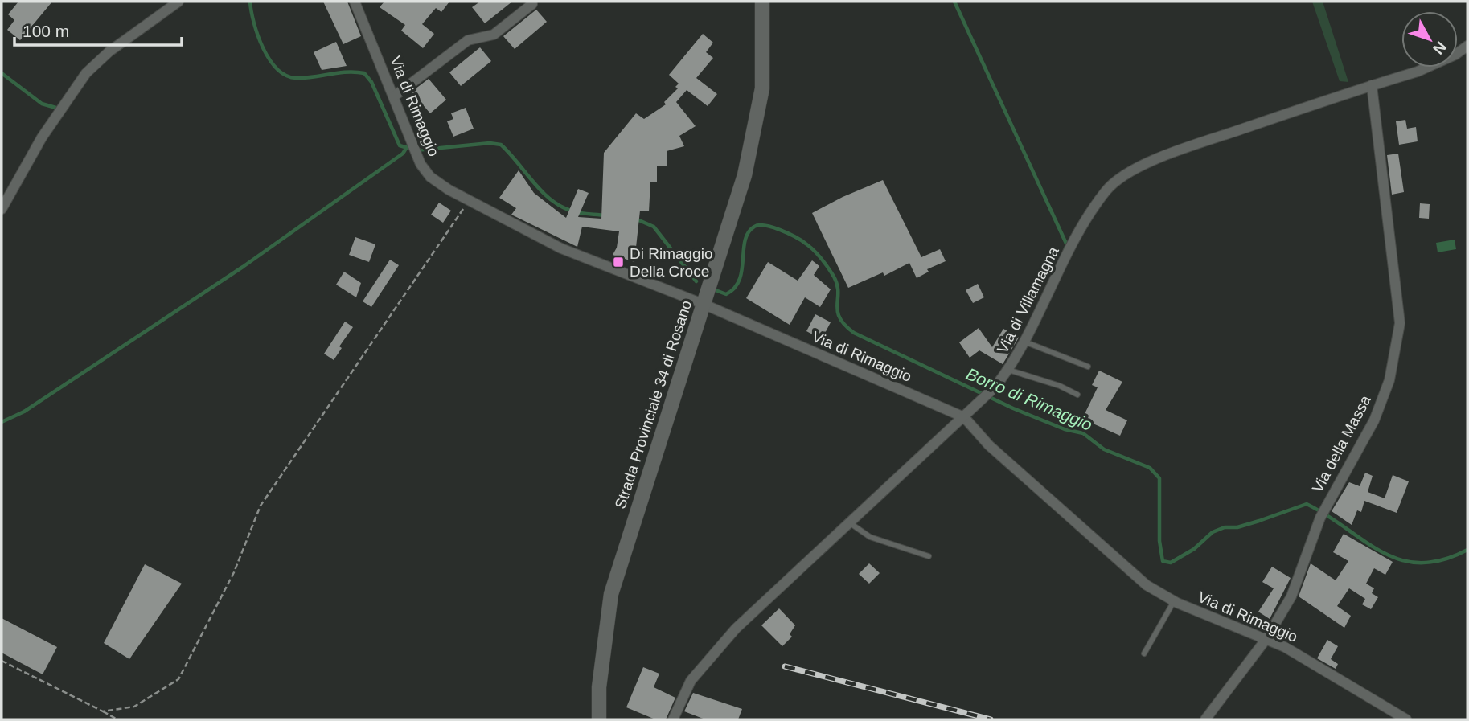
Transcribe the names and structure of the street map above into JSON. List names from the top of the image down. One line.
{"streets":{"main road":["Strada Provinciale 34 di Rosano"],"street":["Via di Rimaggio","Via di Villamagna","Via della Massa"]},"crossings":[["Via di Rimaggio","Via di Villamagna"],["Via di Rimaggio","Strada Provinciale 34 di Rosano"],["Via di Rimaggio","Via della Massa"],["Via di Villamagna","Via della Massa"]],"water":["Borro di Rimaggio"],"places":{"transit":["Di Rimaggio Della Croce"]},"scale_bar":"100 m","north":"bottom right"}
